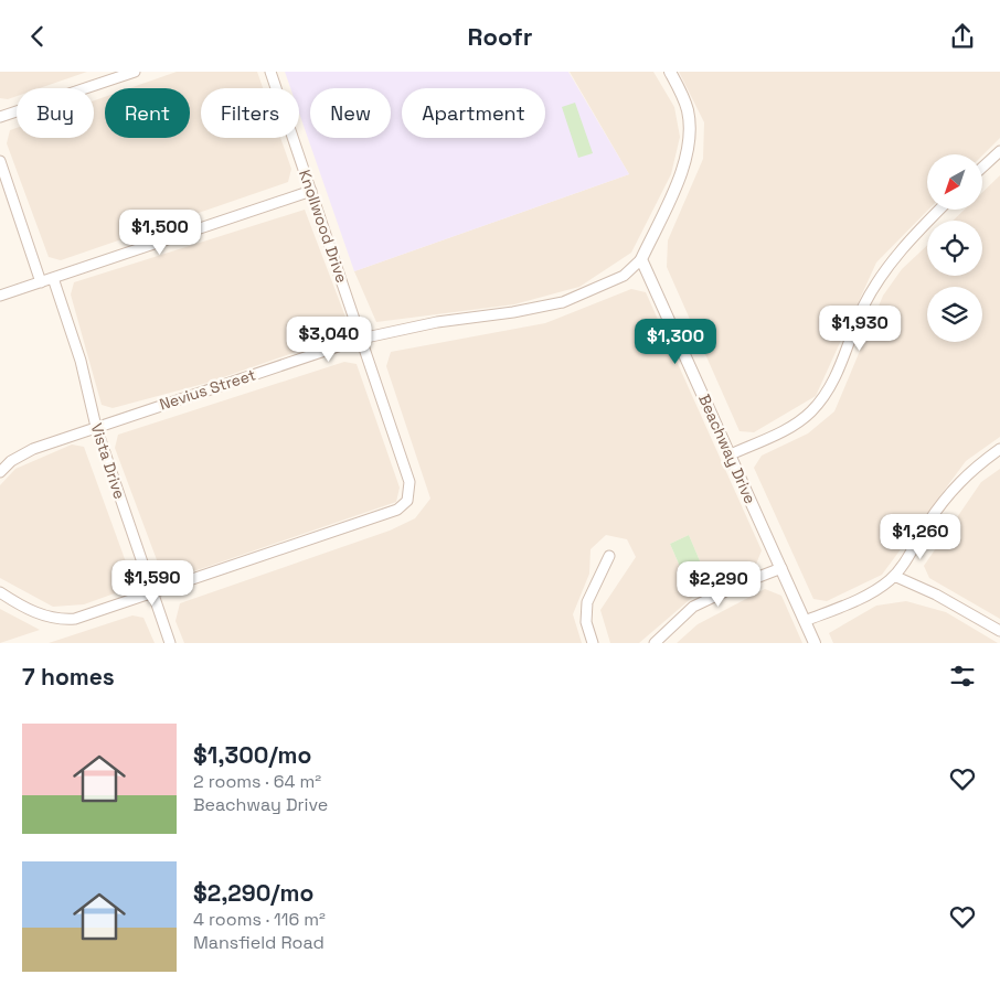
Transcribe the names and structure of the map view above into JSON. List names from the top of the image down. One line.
{"streets":{"street":["Knollwood Drive","Nevius Street","Beachway Drive","Vista Drive"]},"crossings":[["Knollwood Drive","Nevius Street"],["Knollwood Drive","Vista Drive"],["Nevius Street","Beachway Drive"],["Nevius Street","Vista Drive"]],"north":"bottom left","page":{"header":"Roofr","chip":["Buy","Rent","Filters","New","Apartment"],"price":["$1,500","$1,930","$3,040","$1,300","$1,260","$1,590","$2,290"],"heading":"7 homes","list":[{"name":"$1,300/mo","note":"2 rooms · 64 m² · Beachway Drive"},{"name":"$2,290/mo","note":"4 rooms · 116 m² · Mansfield Road"}]}}
